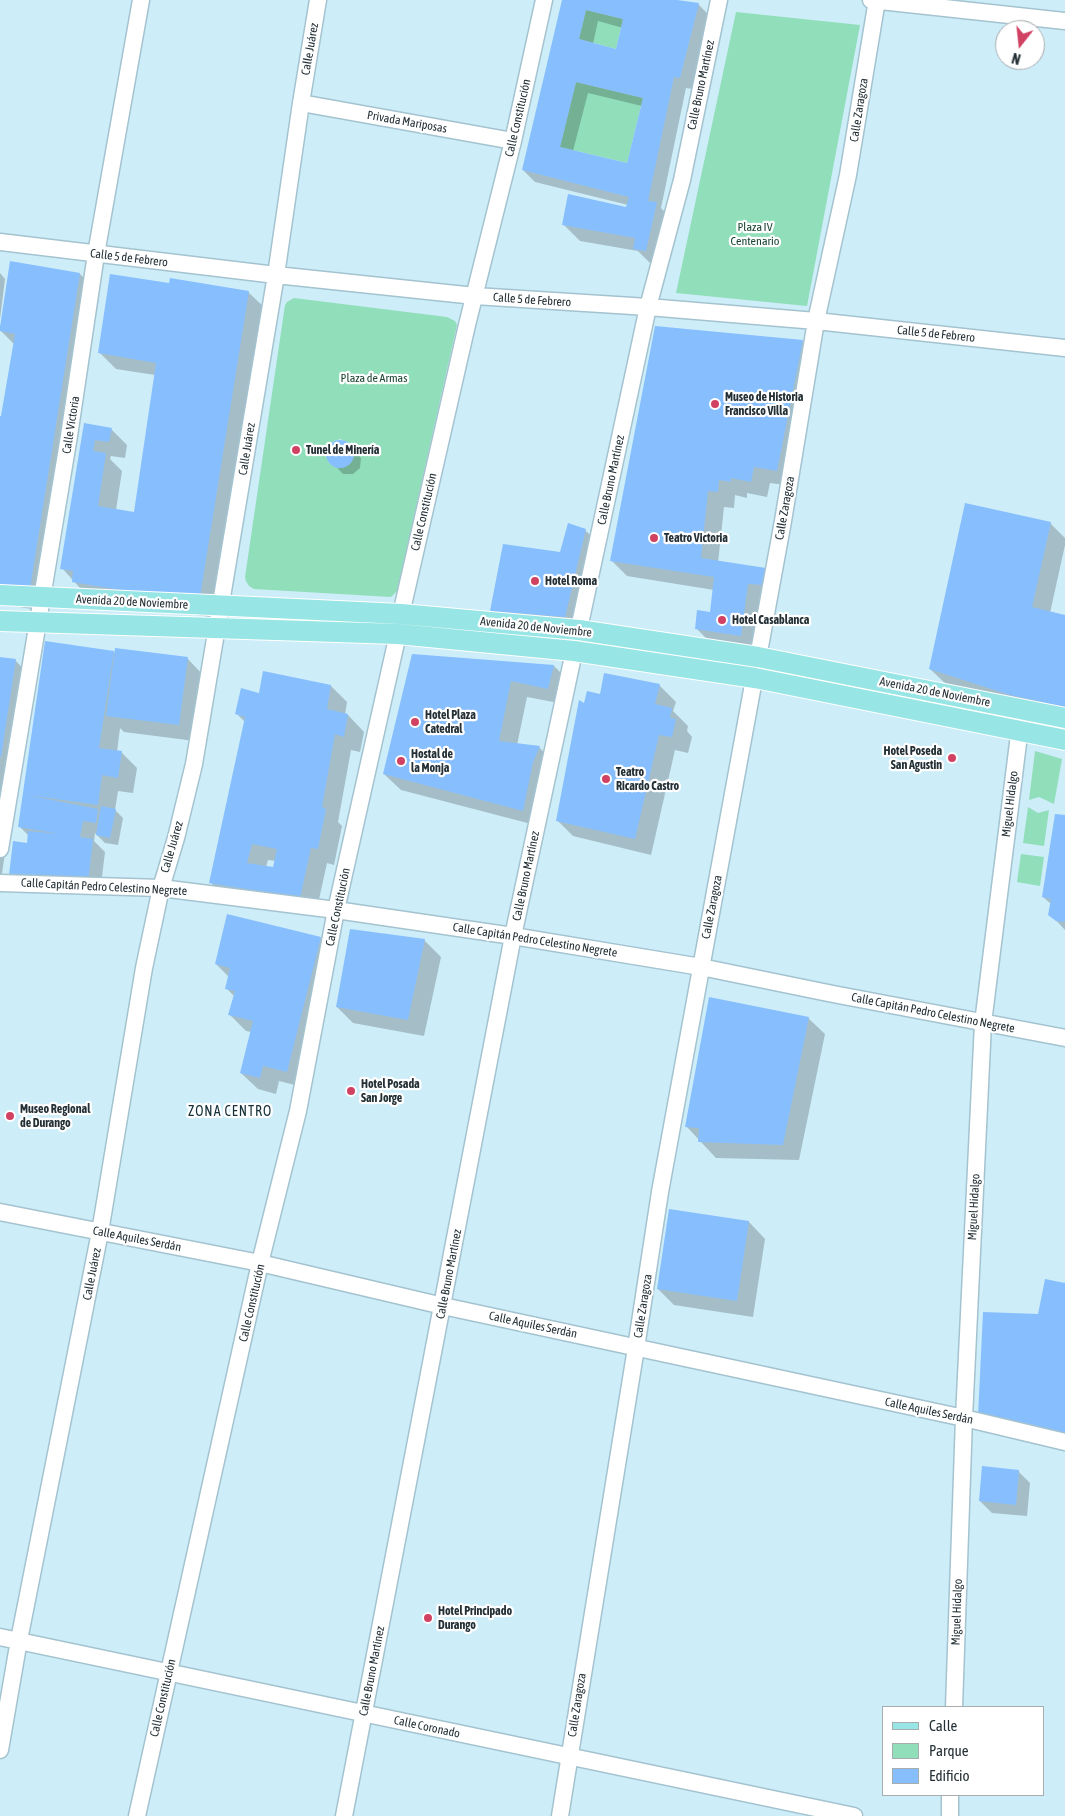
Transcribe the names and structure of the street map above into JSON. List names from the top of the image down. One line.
{"streets":{"main road":["Avenida 20 de Noviembre"],"street":["Calle Juárez","Calle Bruno Martínez","Calle Zaragoza","Calle Constitución","Privada Mariposas","Calle 5 de Febrero","Calle Victoria","Miguel Hidalgo","Calle Capitán Pedro Celestino Negrete","Calle Aquiles Serdán","Calle Coronado"]},"crossings":[["Calle Juárez","Privada Mariposas"],["Calle Juárez","Calle 5 de Febrero"],["Calle Juárez","Avenida 20 de Noviembre"],["Calle Juárez","Calle Capitán Pedro Celestino Negrete"],["Calle Juárez","Calle Aquiles Serdán"],["Calle Juárez","Calle Coronado"],["Calle Bruno Martínez","Calle 5 de Febrero"],["Calle Bruno Martínez","Avenida 20 de Noviembre"],["Calle Bruno Martínez","Calle Capitán Pedro Celestino Negrete"],["Calle Bruno Martínez","Calle Aquiles Serdán"],["Calle Bruno Martínez","Calle Coronado"],["Calle Zaragoza","Calle 5 de Febrero"],["Calle Zaragoza","Avenida 20 de Noviembre"],["Calle Zaragoza","Calle Capitán Pedro Celestino Negrete"],["Calle Zaragoza","Calle Aquiles Serdán"],["Calle Zaragoza","Calle Coronado"],["Calle Constitución","Privada Mariposas"],["Calle Constitución","Calle 5 de Febrero"],["Calle Constitución","Avenida 20 de Noviembre"],["Calle Constitución","Calle Capitán Pedro Celestino Negrete"],["Calle Constitución","Calle Aquiles Serdán"],["Calle Constitución","Calle Coronado"],["Calle 5 de Febrero","Calle Victoria"],["Calle Victoria","Avenida 20 de Noviembre"],["Avenida 20 de Noviembre","Miguel Hidalgo"],["Miguel Hidalgo","Calle Capitán Pedro Celestino Negrete"],["Miguel Hidalgo","Calle Aquiles Serdán"]],"districts":["ZONA CENTRO"],"parks":["Plaza IV Centenario","Plaza de Armas"],"places":["Museo de Historia Francisco Villa","Tunel de Minería","Teatro Victoria","Hotel Roma","Hotel Casablanca","Hotel Plaza Catedral","Hotel Poseda San Agustin","Hostal de la Monja","Teatro Ricardo Castro","Hotel Posada San Jorge","Museo Regional de Durango","Hotel Principado Durango"],"legend":["Calle","Parque","Edificio"],"north":"bottom"}
